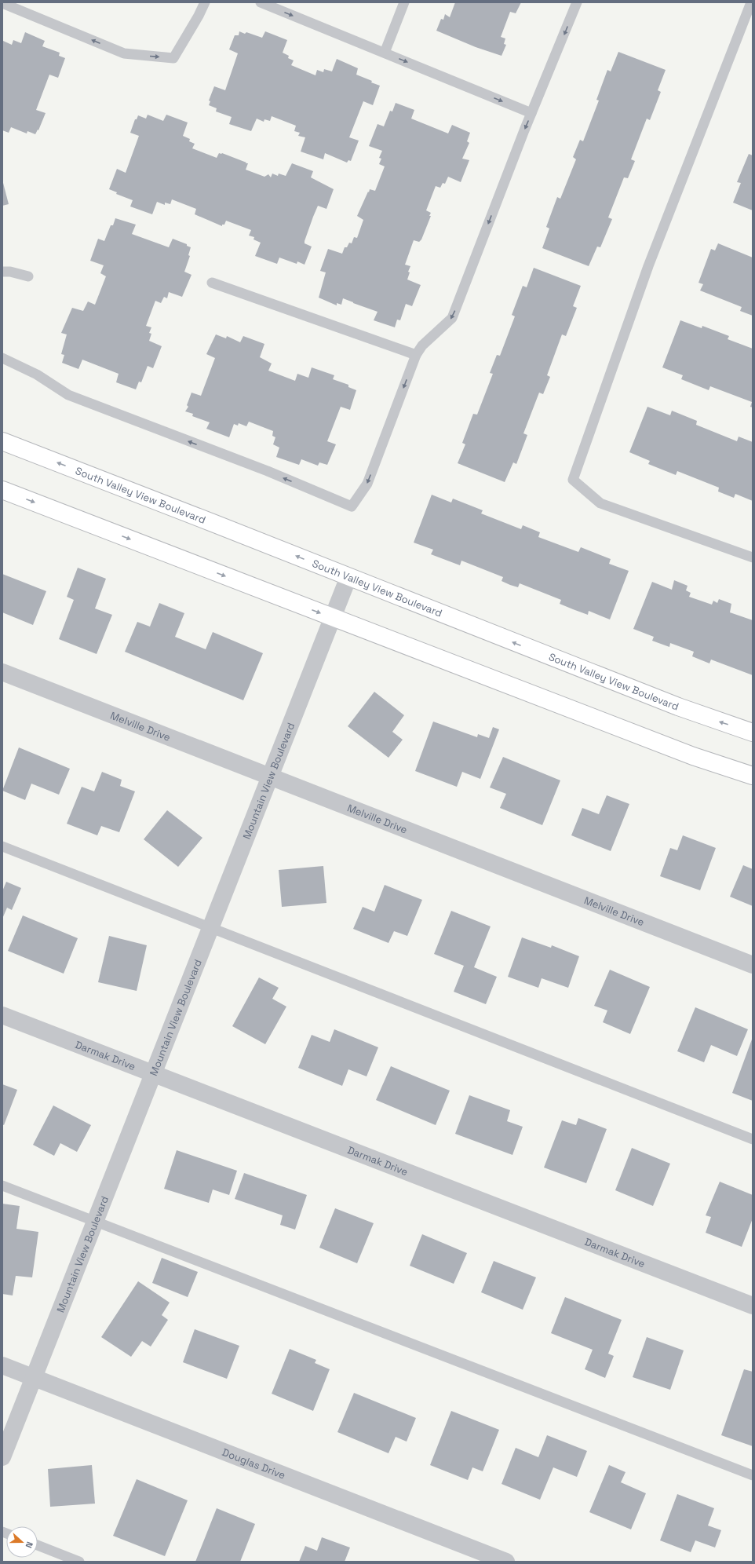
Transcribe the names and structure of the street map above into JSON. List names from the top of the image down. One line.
{"streets":{"main road":["South Valley View Boulevard"],"street":["Melville Drive","Mountain View Boulevard","Darmak Drive","Douglas Drive"]},"crossings":[["South Valley View Boulevard","Mountain View Boulevard"],["Melville Drive","Mountain View Boulevard"],["Mountain View Boulevard","Darmak Drive"],["Mountain View Boulevard","Douglas Drive"]],"north":"right"}
